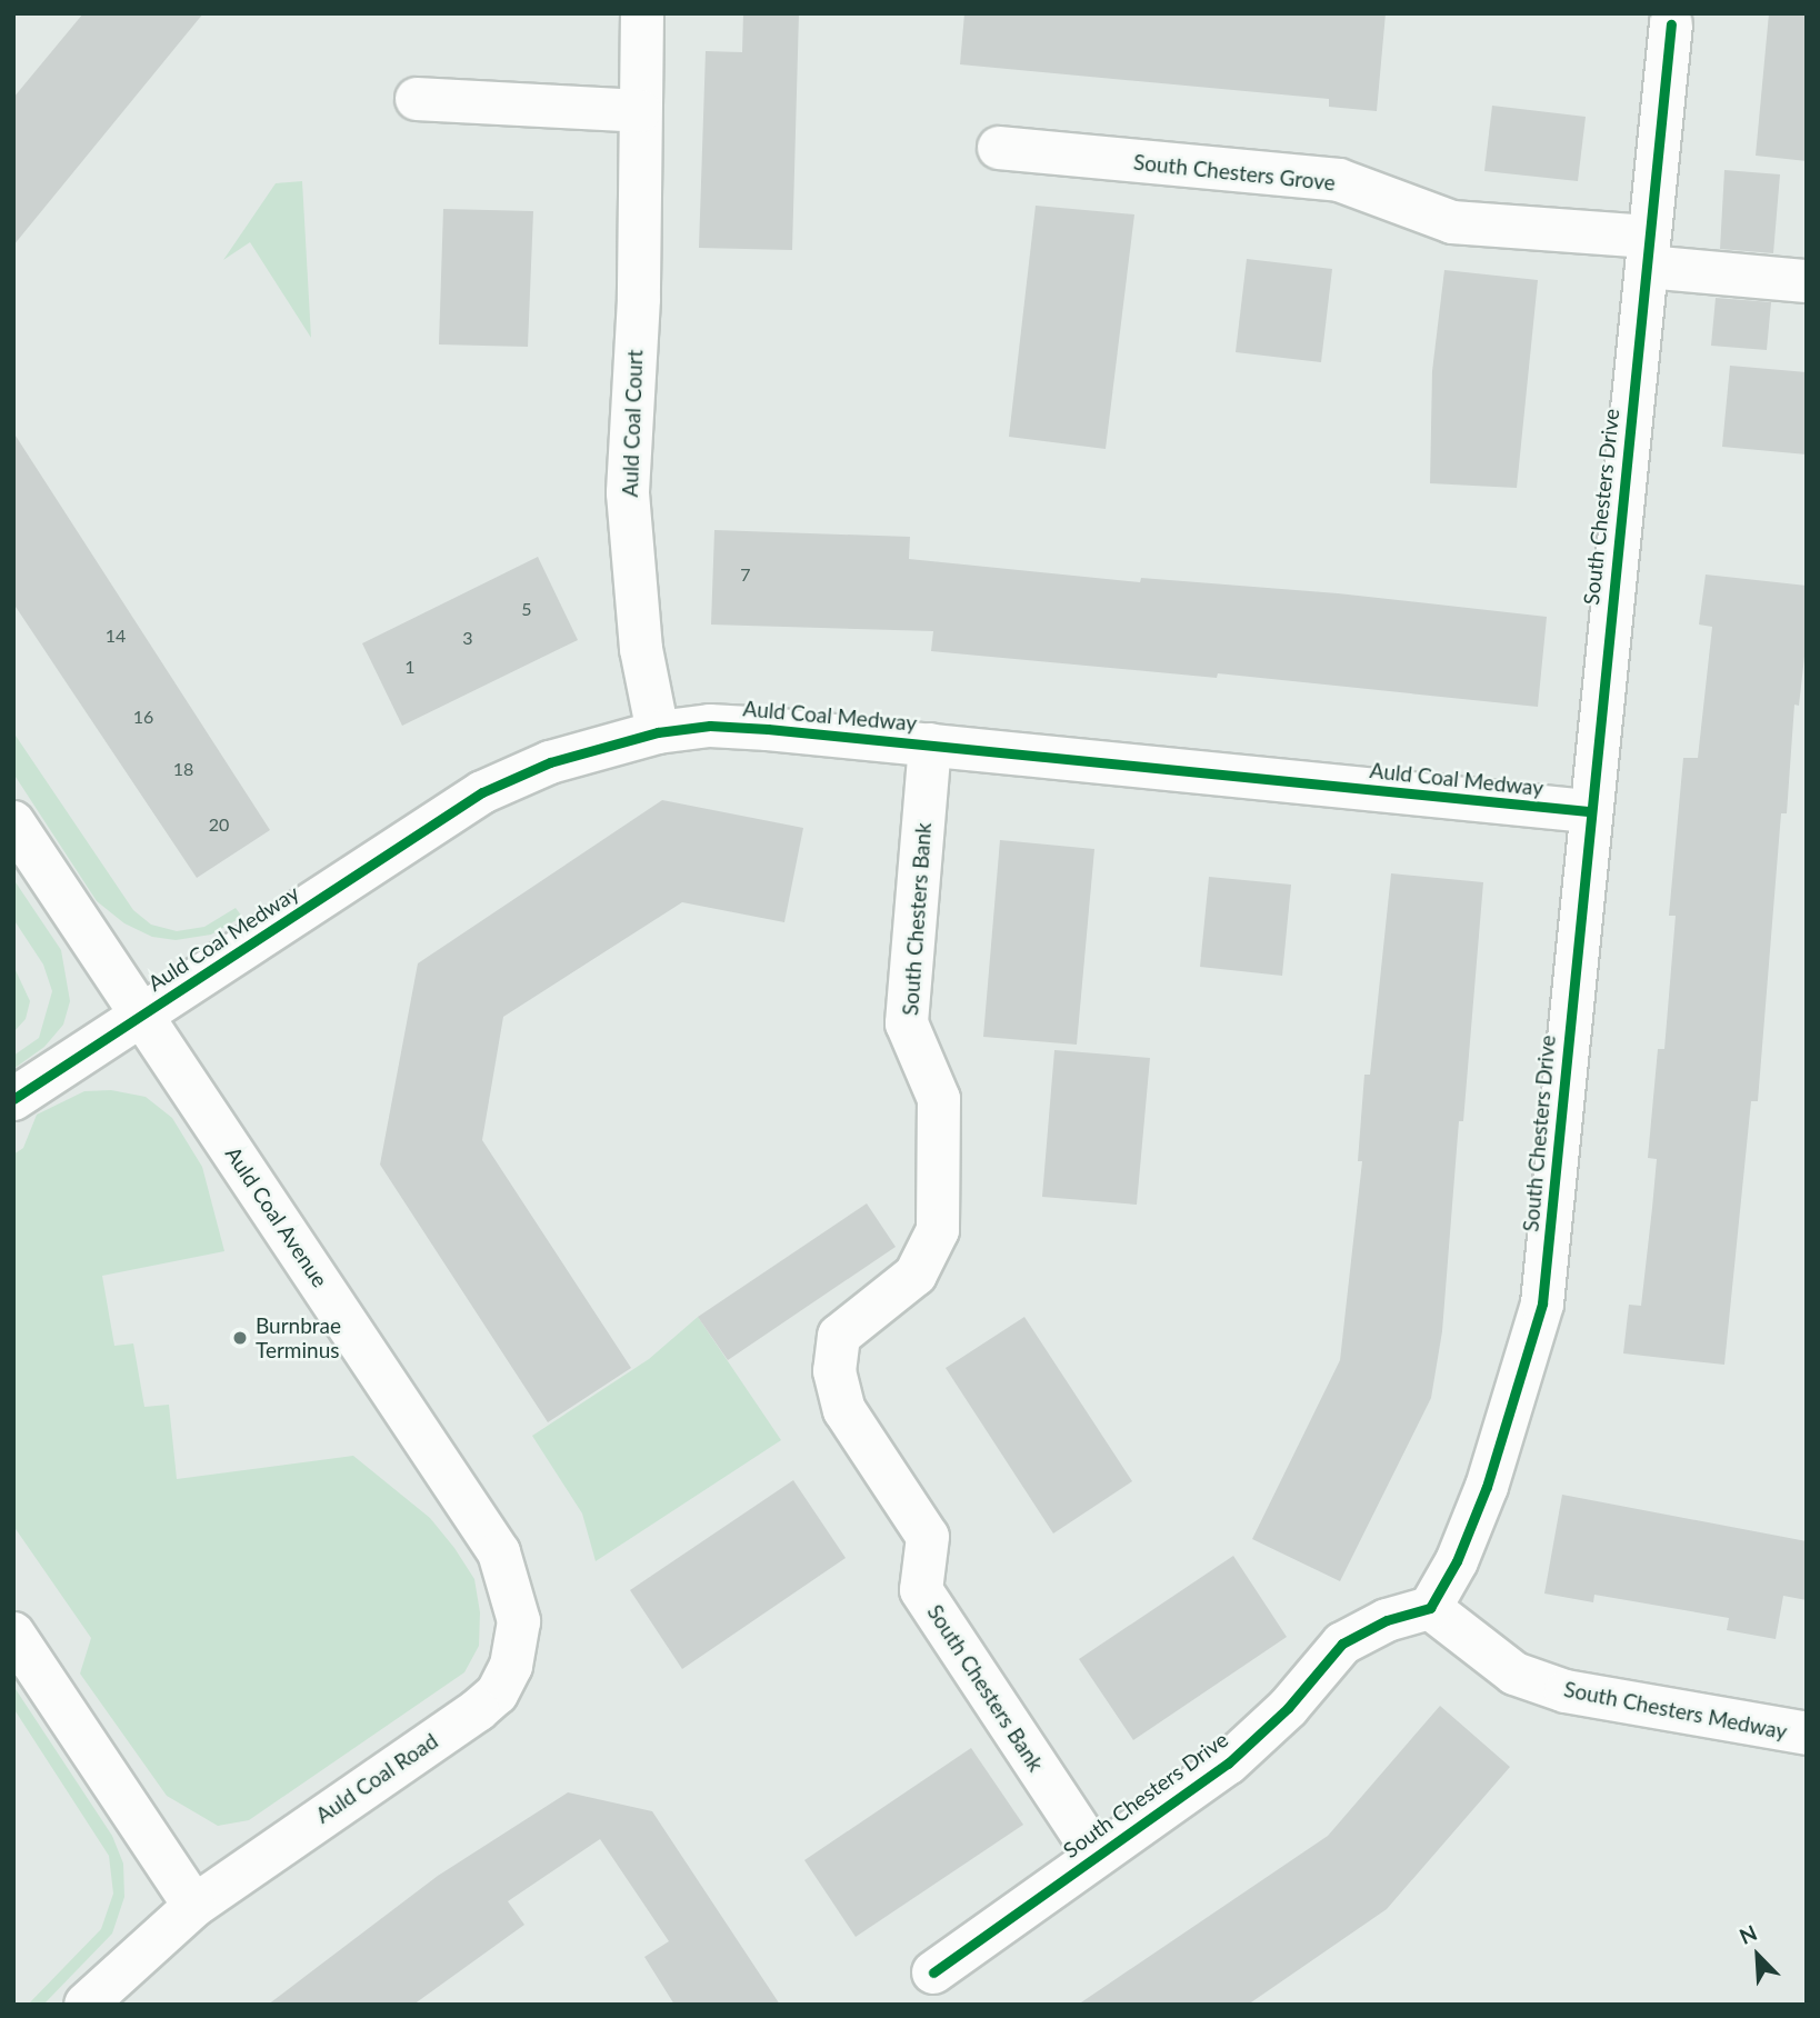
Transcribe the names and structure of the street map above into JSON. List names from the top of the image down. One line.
{"streets":{"street":["South Chesters Grove","Auld Coal Court","South Chesters Drive","Auld Coal Medway","South Chesters Bank","Auld Coal Avenue","South Chesters Medway","Auld Coal Road"]},"crossings":[["South Chesters Grove","South Chesters Drive"],["Auld Coal Court","Auld Coal Medway"],["South Chesters Drive","Auld Coal Medway"],["South Chesters Drive","South Chesters Bank"],["South Chesters Drive","South Chesters Medway"],["Auld Coal Medway","South Chesters Bank"],["Auld Coal Medway","Auld Coal Avenue"],["Auld Coal Avenue","Auld Coal Road"]],"places":["Burnbrae Terminus"],"house_numbers":["7","5","14","3","1","16","18","20"],"north":"top left"}
